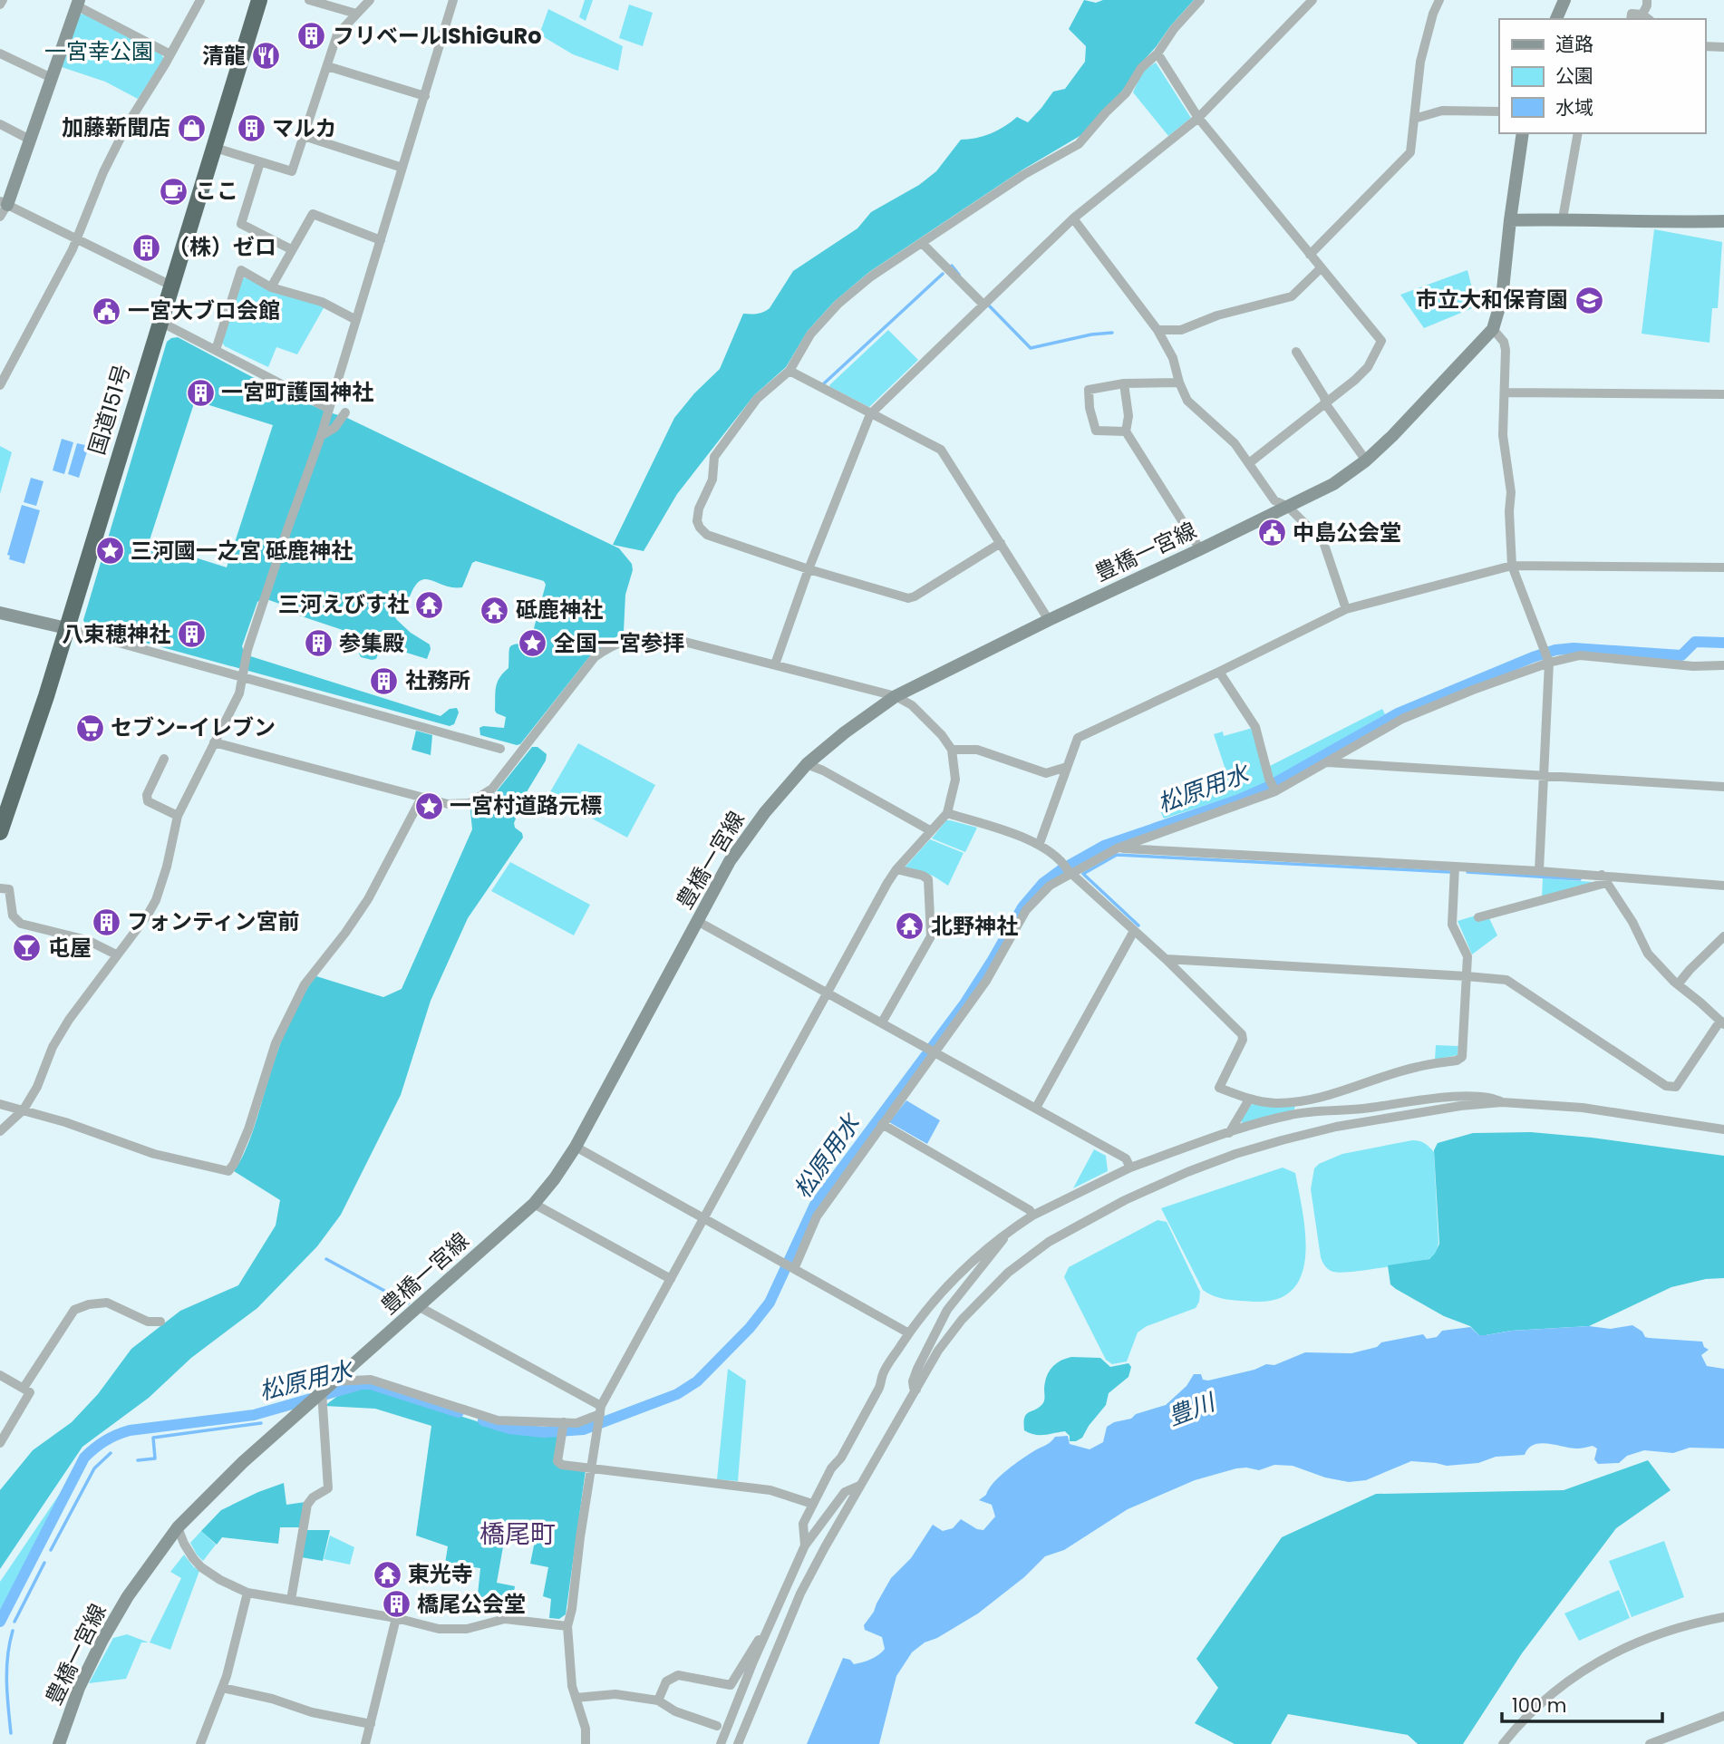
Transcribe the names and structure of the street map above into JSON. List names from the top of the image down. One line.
{"streets":{"highway":["国道151号"],"main road":["豊橋一宮線"]},"districts":["橋尾町"],"water":["松原用水","豊川"],"parks":["一宮幸公園"],"places":{"building":["フリベールIShiGuRo","マルカ","（株）ゼロ","一宮町護国神社","八束穂神社","参集殿","社務所","フォンティン宮前","橋尾公会堂"],"restaurant":["清龍"],"shop":["加藤新聞店"],"cafe":["ここ"],"school or university":["市立大和保育園"],"public building":["一宮大ブロ会館","中島公会堂"],"place":["三河國一之宮 砥鹿神社","全国一宮参拝","一宮村道路元標"],"temple":["三河えびす社","砥鹿神社","北野神社","東光寺"],"supermarket":["セブン-イレブン"],"bar":["屯屋"]},"legend":["道路","公園","水域"],"scale_bar":"100 m"}
